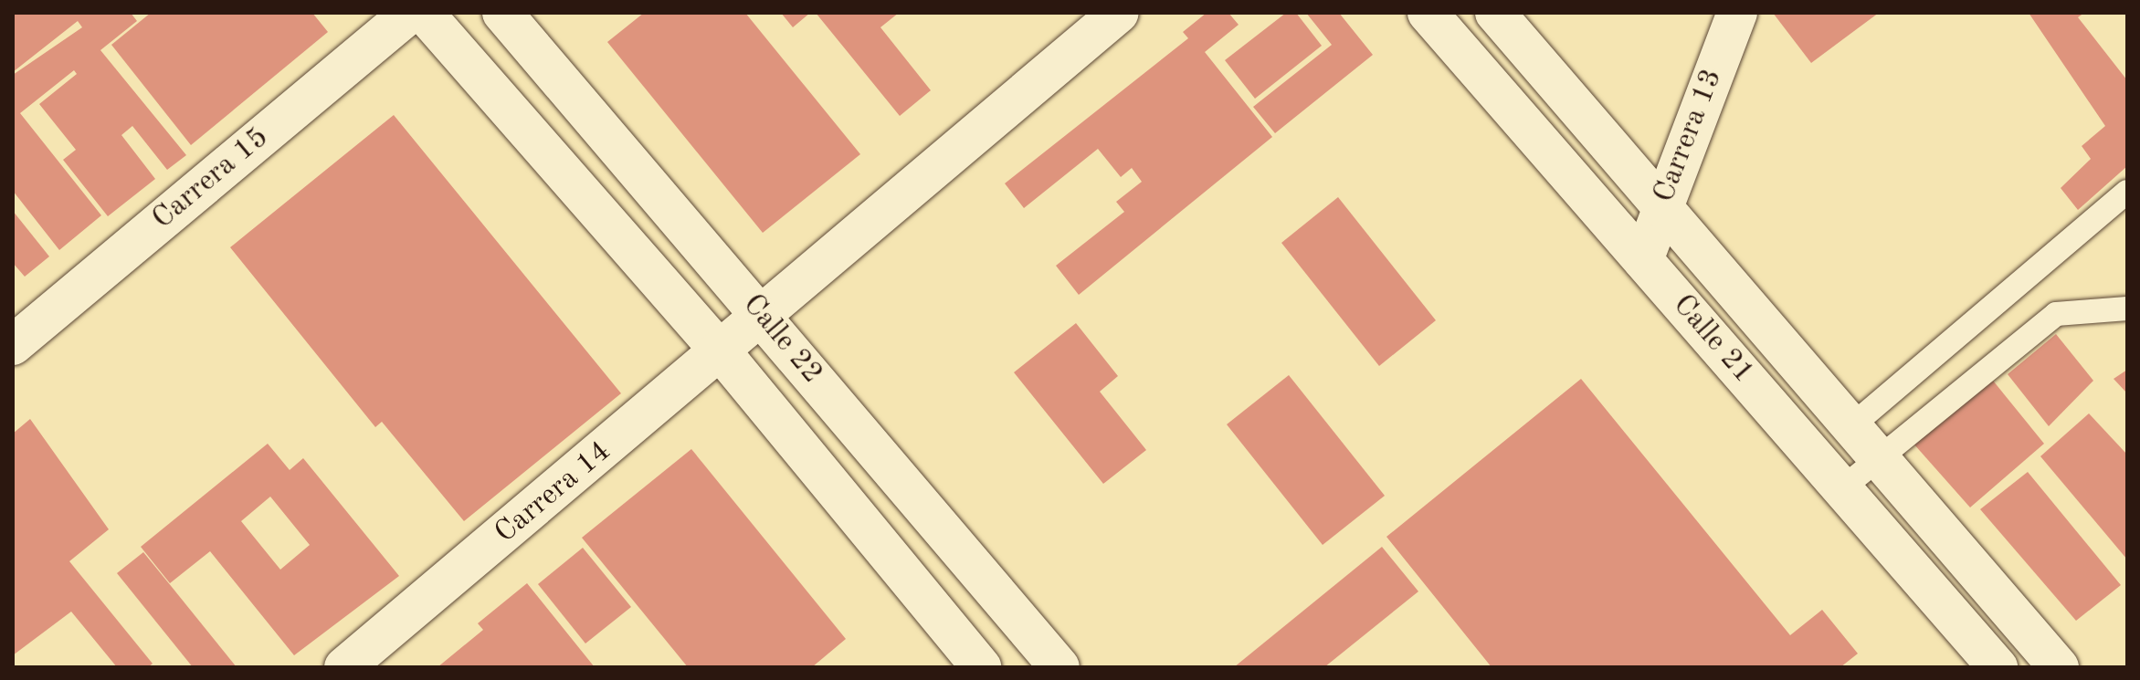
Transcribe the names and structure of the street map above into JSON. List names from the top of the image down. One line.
{"streets":{"street":["Carrera 13","Carrera 15","Calle 22","Calle 21","Carrera 14"]},"crossings":[["Carrera 13","Calle 21"],["Calle 22","Carrera 14"]]}
